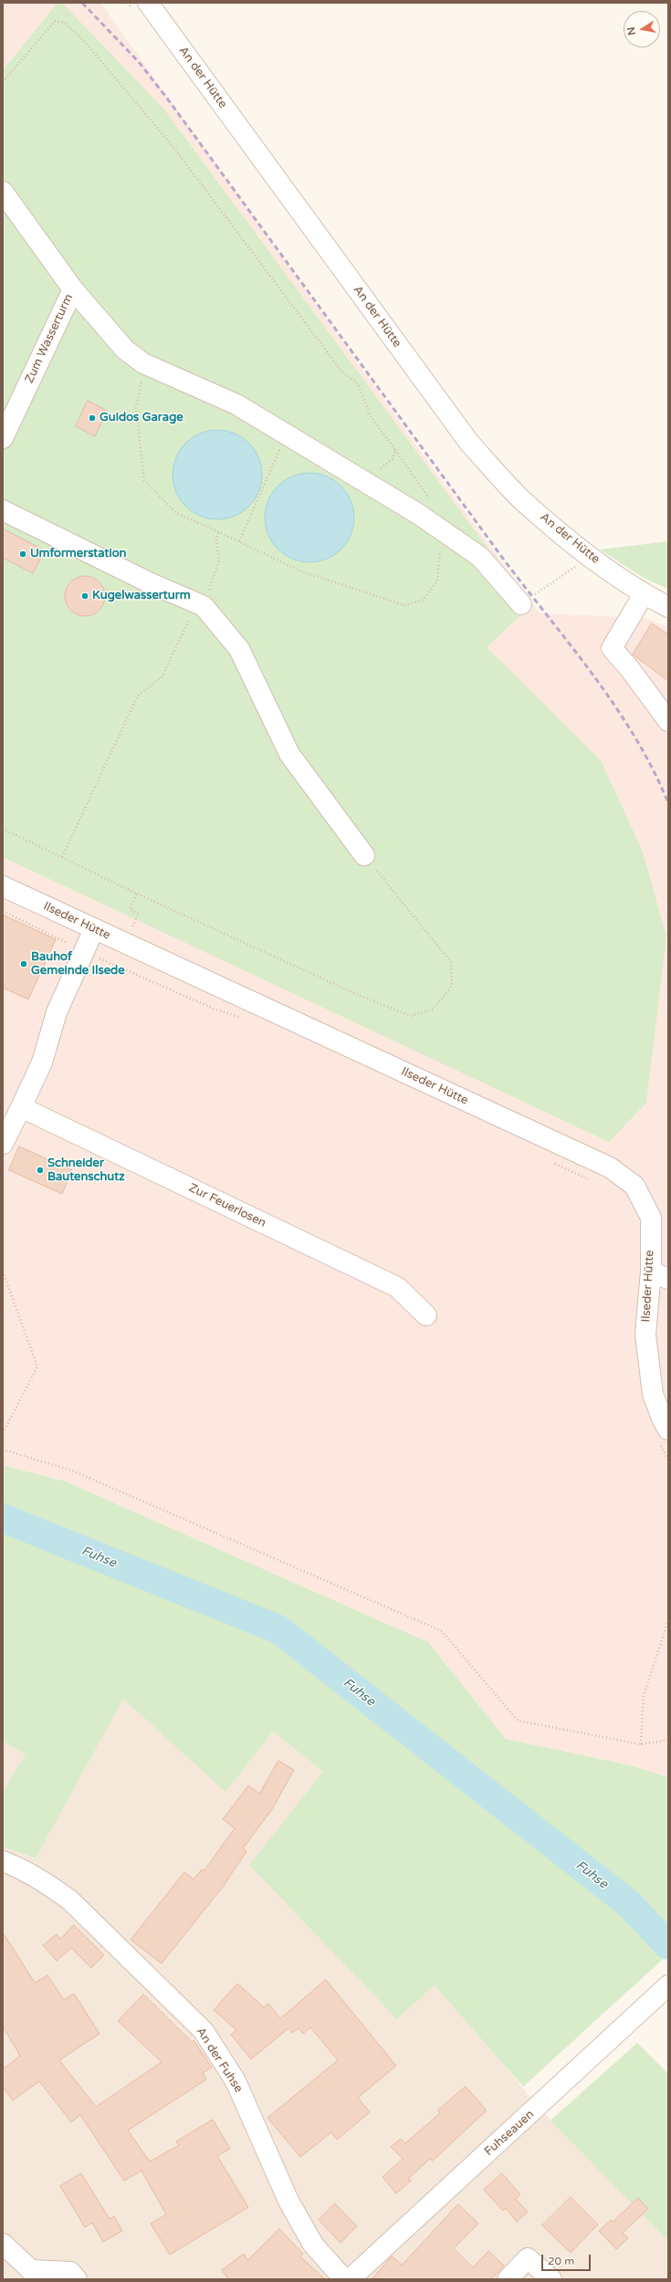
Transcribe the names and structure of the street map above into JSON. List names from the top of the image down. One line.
{"streets":{"street":["An der Hütte","Zum Wasserturm","Ilseder Hütte","Zur Feuerlosen","An der Fuhse","Fuhseauen"]},"water":["Fuhse"],"places":["Guidos Garage","Umformerstation","Kugelwasserturm","Bauhof Gemeinde Ilsede","Schneider Bautenschutz"],"scale_bar":"20 m","north":"left"}
